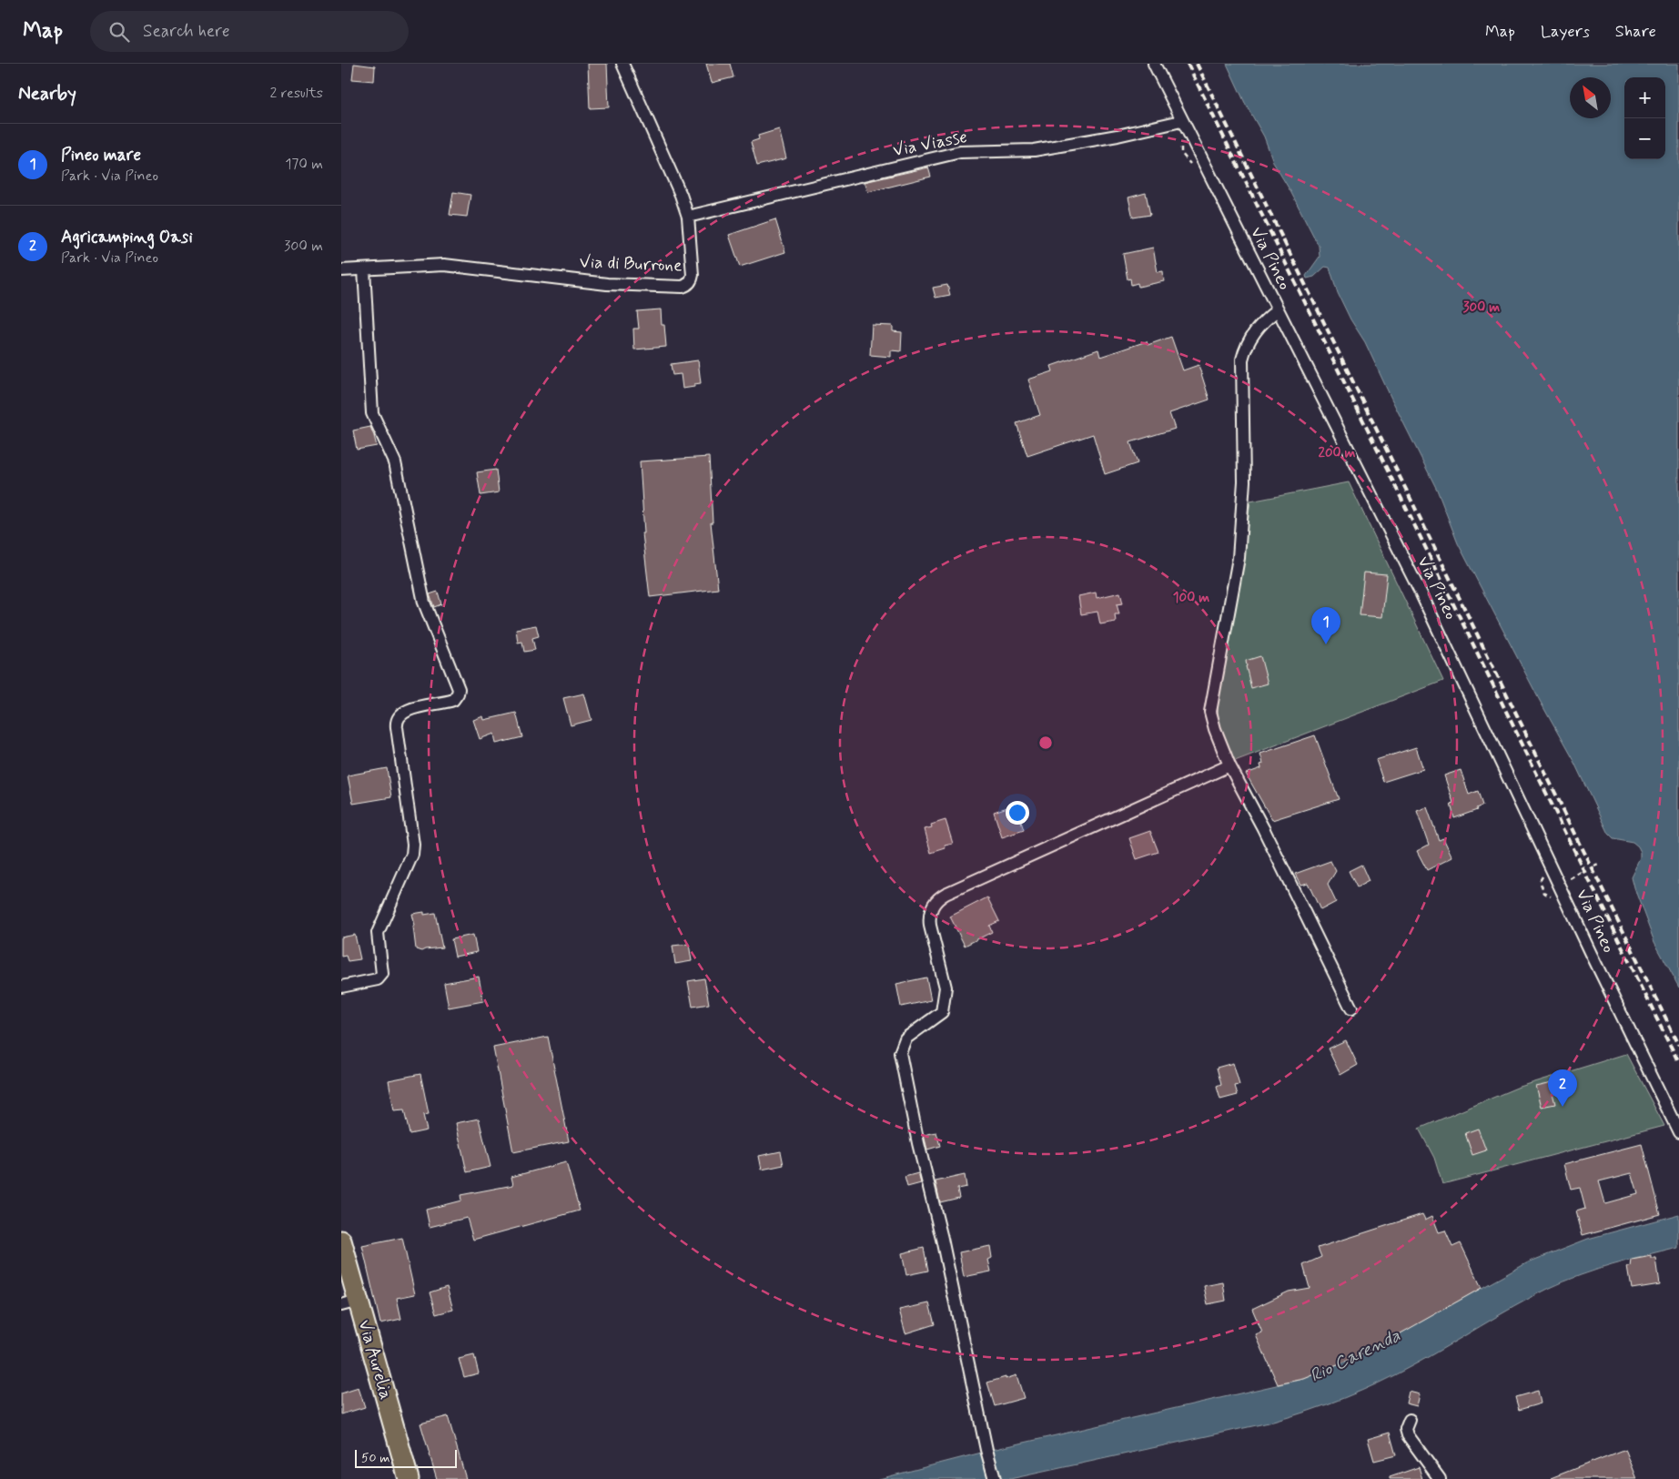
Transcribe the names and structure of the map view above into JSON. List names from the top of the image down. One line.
{"streets":{"main road":["Via Aurelia"],"street":["Via Viasse","Via Pineo","Via di Burrone"]},"crossings":[["Via Viasse","Via Pineo"],["Via Viasse","Via di Burrone"]],"water":["Rio Carenda"],"scale_bar":"50 m","north":"top left","page":{"header":"Map","search":"Search here","nav":["Map","Layers","Share"],"heading":["Nearby","2 results"],"map_buttons":["+","−"],"list":[{"mark":"1","name":"Pineo mare","note":"Park · Via Pineo","value":"170 m"},{"mark":"2","name":"Agricamping Oasi","note":"Park · Via Pineo","value":"300 m"}],"pins":["1","2"],"scale":"50 m"},"rings":["300 m","200 m","100 m"]}
